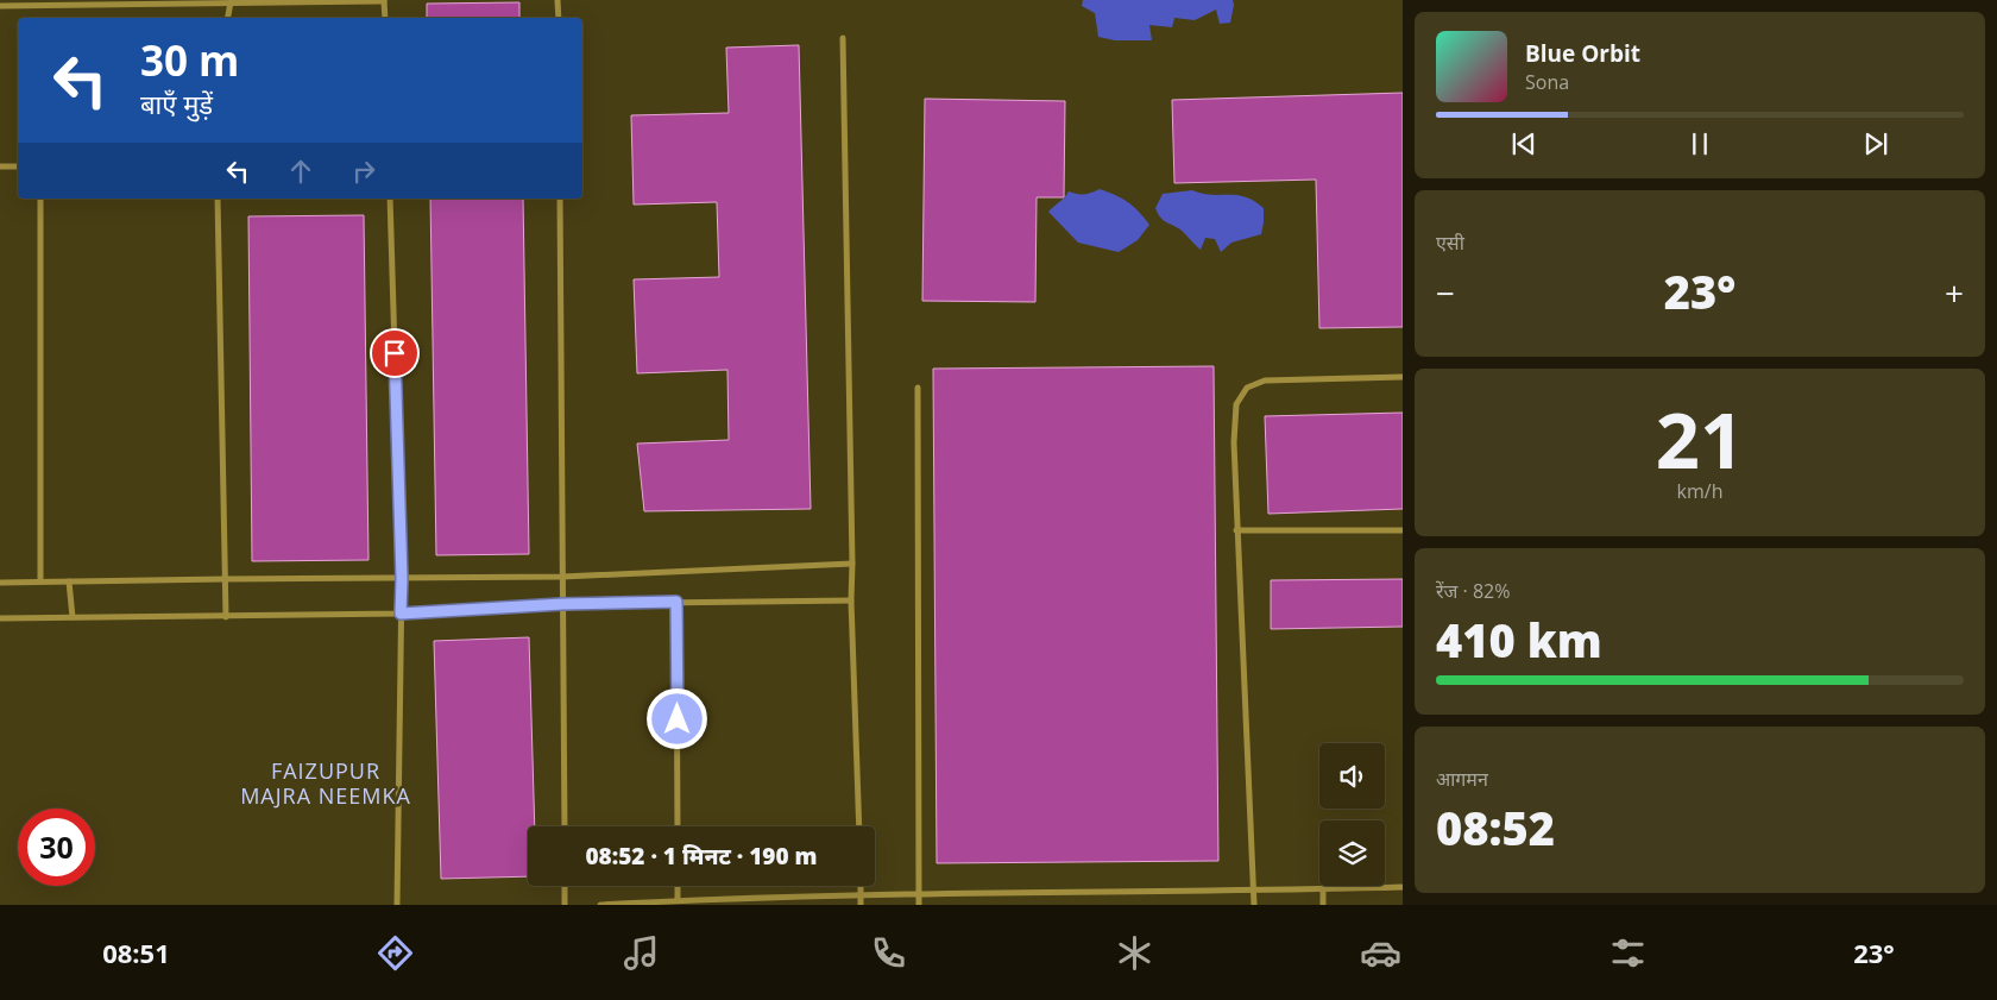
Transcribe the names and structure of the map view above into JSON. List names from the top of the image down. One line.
{"districts":["FAIZUPUR MAJRA NEEMKA"],"page":{"turn":["30 m","बाएँ मुड़ें"],"song":["Blue Orbit","Sona"],"tile":["एसी",["21","km/h"],["रेंज · 82%","410 km"],["आगमन","08:52"]],"heat":["−","23°","+"],"limit":"30","trip":"08:52 · 1 मिनट · 190 m","tabs":["08:51","23°"]}}
